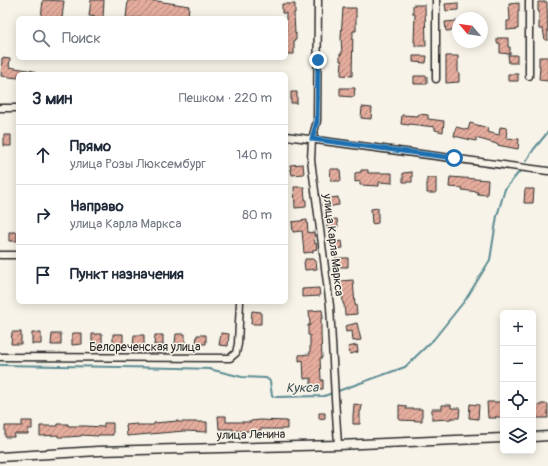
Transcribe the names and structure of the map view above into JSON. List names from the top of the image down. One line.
{"streets":{"street":["улица Карла Маркса","Белореченская улица","улица Ленина"]},"crossings":[["улица Карла Маркса","улица Ленина"]],"water":["Кукса"],"north":"top left","page":{"search":"Поиск","heading":["3 мин","Пешком · 220 m"],"list":[["Прямо","улица Розы Люксембург","140 m"],["Направо","улица Карла Маркса","80 m"],"Пункт назначения"],"map_buttons":["+","−"]}}
